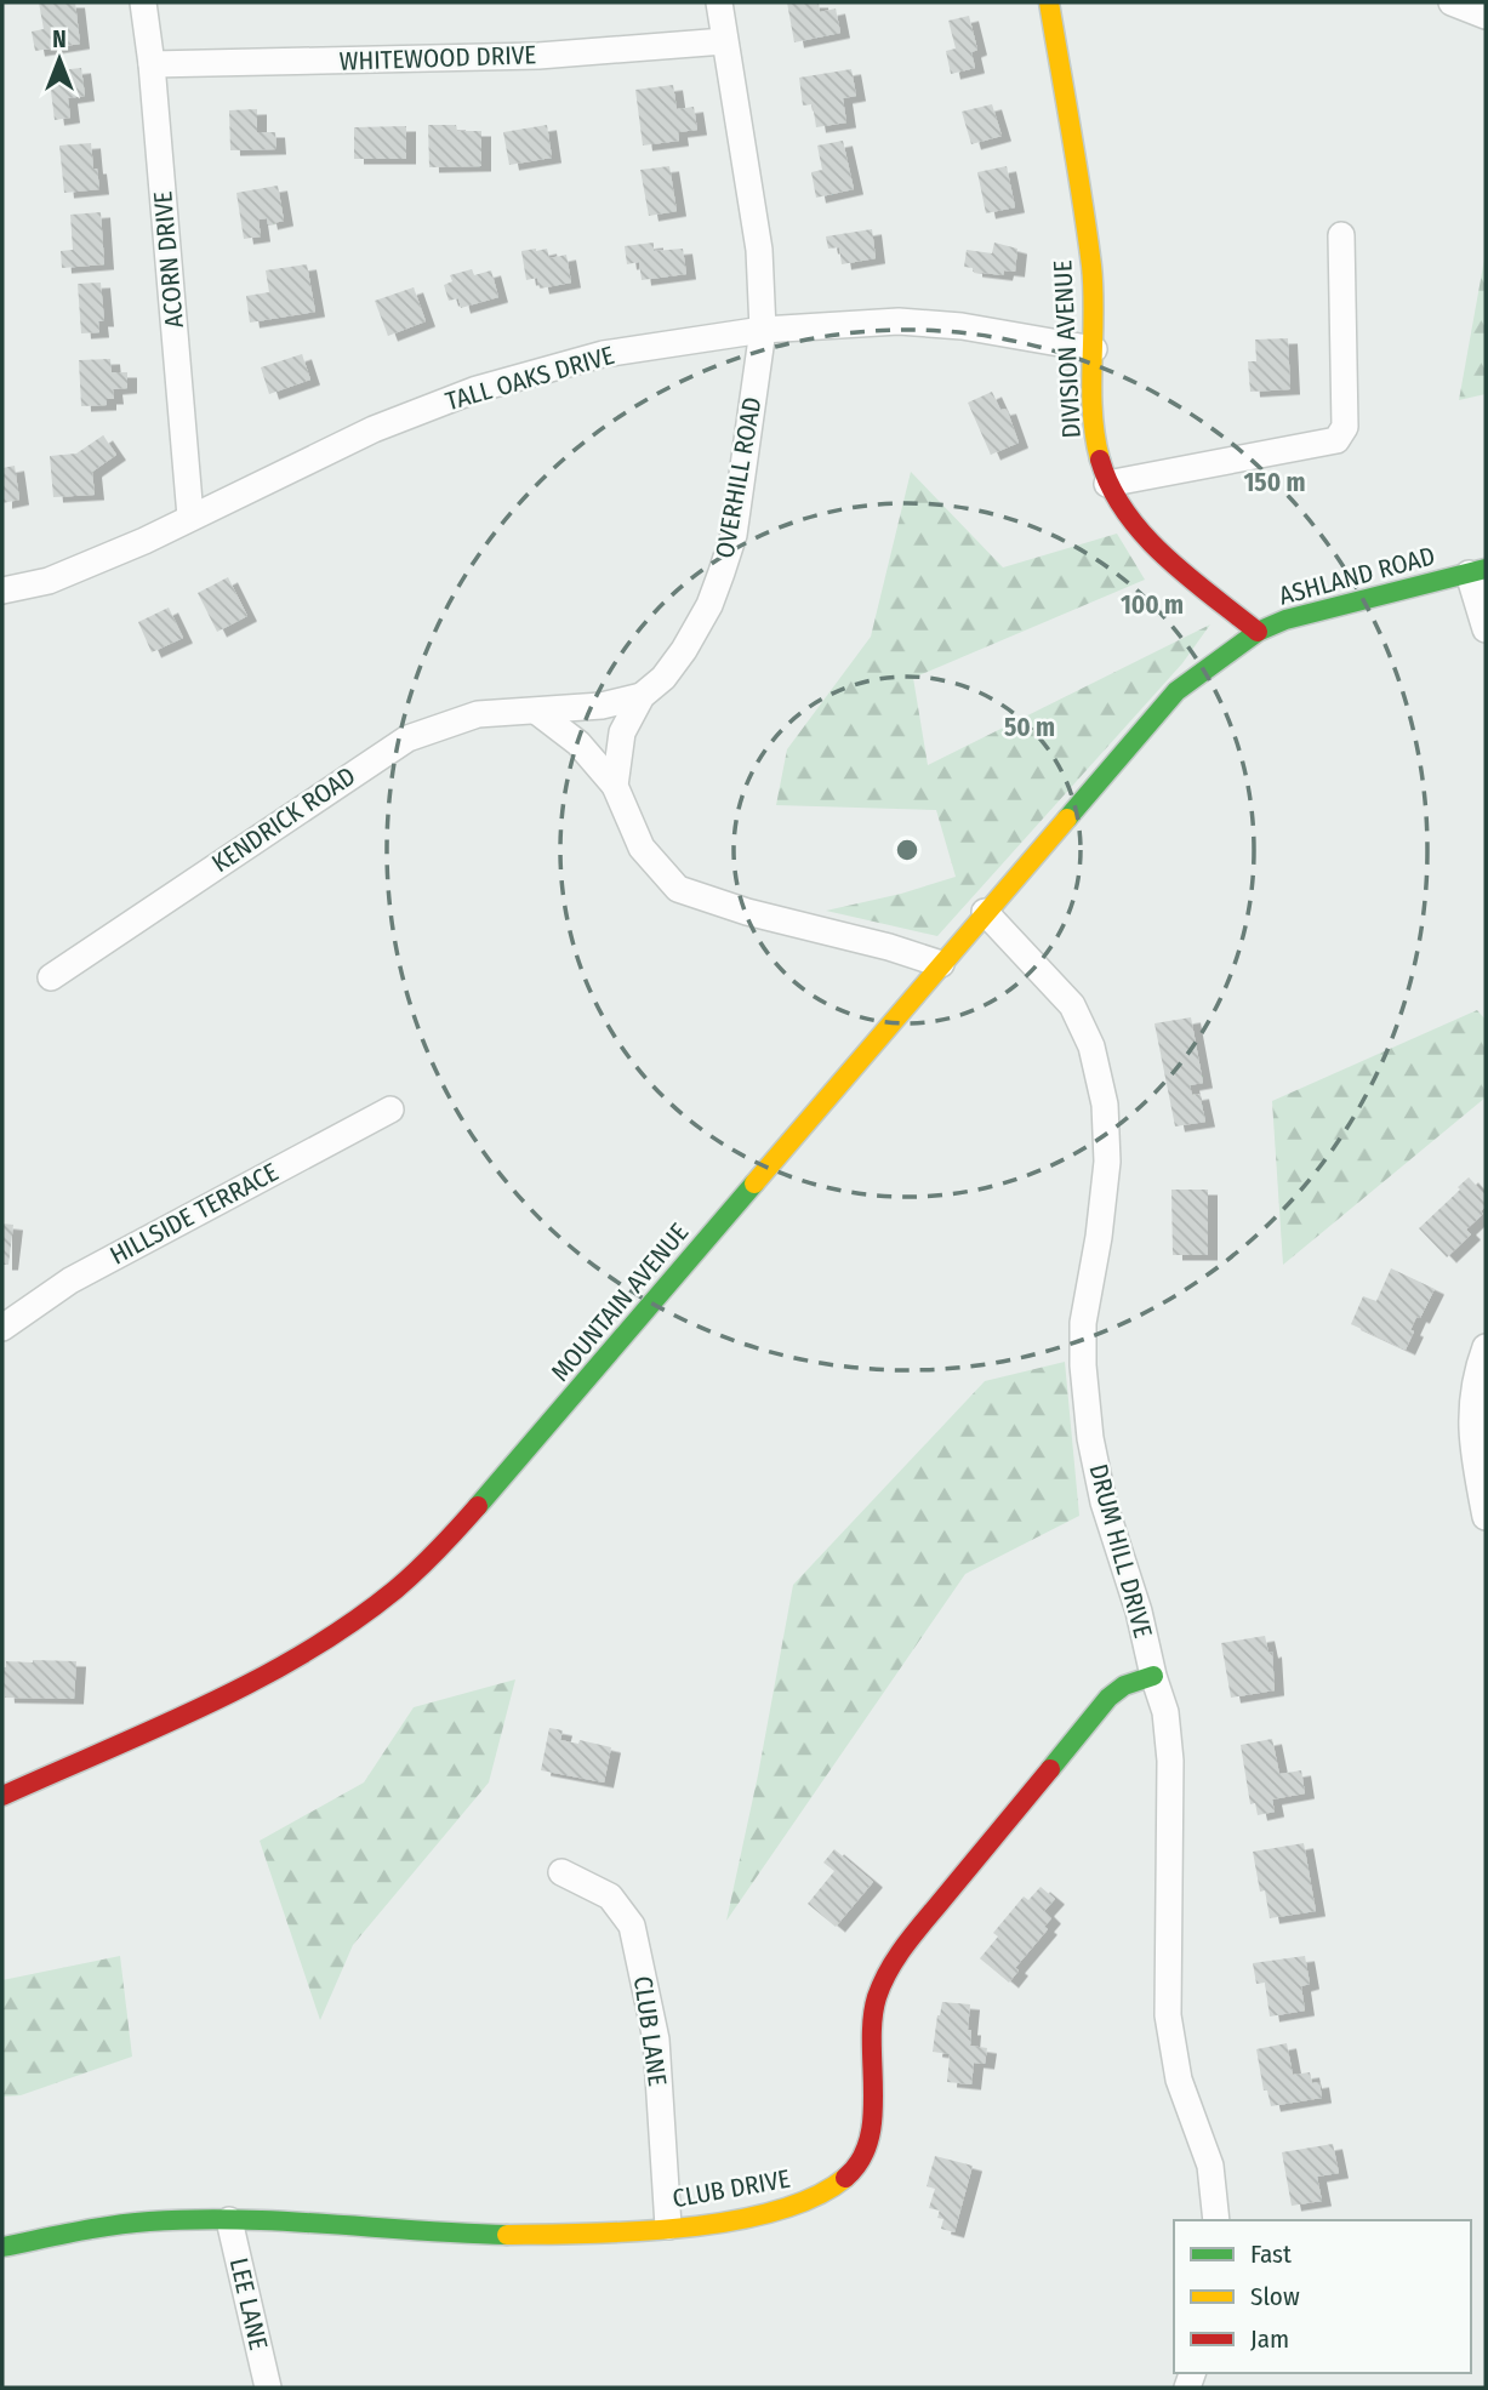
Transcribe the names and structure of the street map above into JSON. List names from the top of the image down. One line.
{"streets":{"street":["WHITEWOOD DRIVE","ACORN DRIVE","DIVISION AVENUE","TALL OAKS DRIVE","OVERHILL ROAD","ASHLAND ROAD","KENDRICK ROAD","HILLSIDE TERRACE","MOUNTAIN AVENUE","DRUM HILL DRIVE","CLUB LANE","CLUB DRIVE","LEE LANE"]},"crossings":[["WHITEWOOD DRIVE","ACORN DRIVE"],["WHITEWOOD DRIVE","OVERHILL ROAD"],["ACORN DRIVE","TALL OAKS DRIVE"],["DIVISION AVENUE","TALL OAKS DRIVE"],["DIVISION AVENUE","ASHLAND ROAD"],["TALL OAKS DRIVE","OVERHILL ROAD"],["OVERHILL ROAD","KENDRICK ROAD"],["OVERHILL ROAD","MOUNTAIN AVENUE"],["ASHLAND ROAD","MOUNTAIN AVENUE"],["MOUNTAIN AVENUE","DRUM HILL DRIVE"],["DRUM HILL DRIVE","CLUB DRIVE"],["CLUB LANE","CLUB DRIVE"],["CLUB DRIVE","LEE LANE"]],"legend":["Fast","Slow","Jam"],"north":"top","rings":["150 m","100 m","50 m"]}
